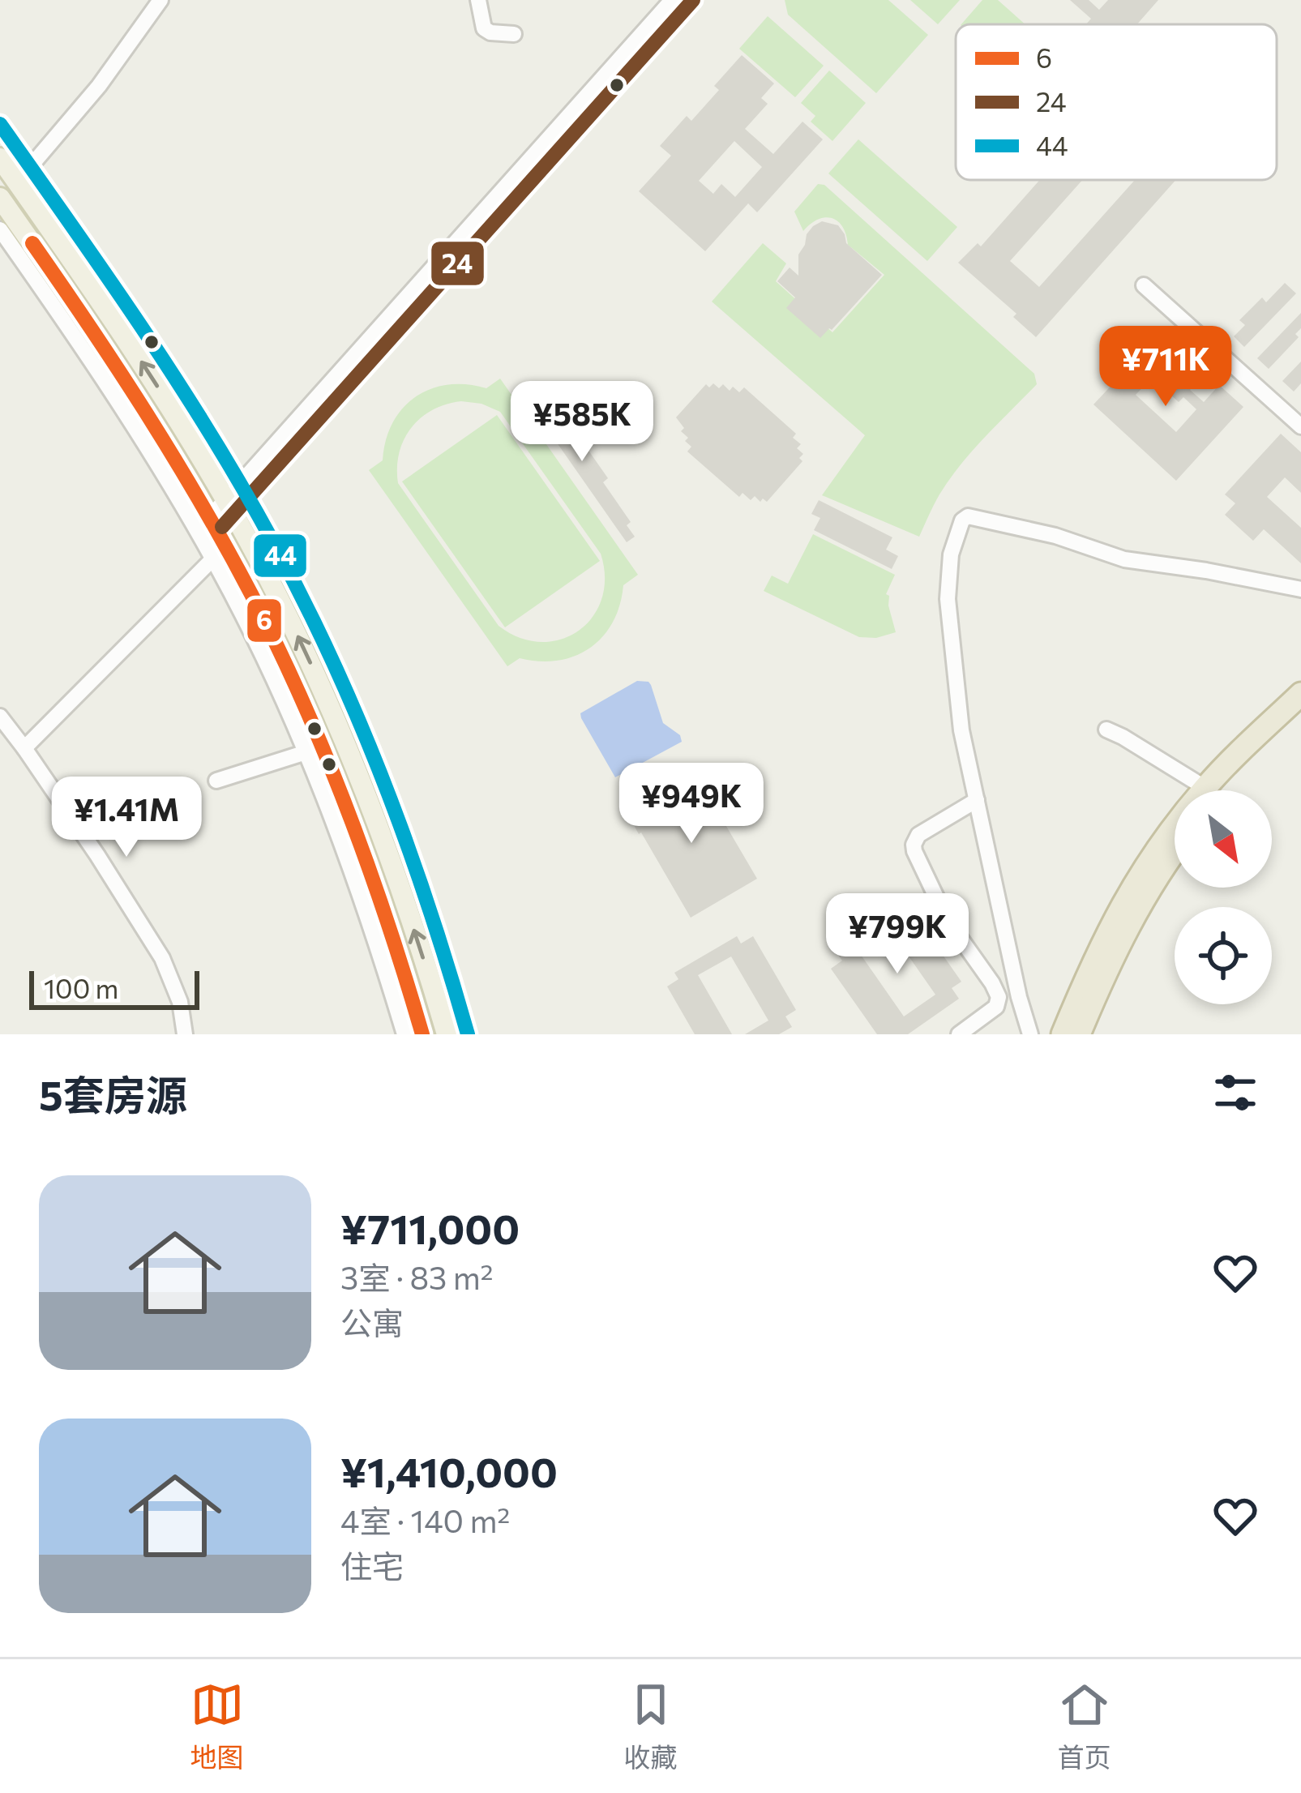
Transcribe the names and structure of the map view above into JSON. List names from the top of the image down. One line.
{"lines":["transit line 24","transit line 44","transit line 6"],"legend":["6","24","44"],"scale_bar":"100 m","north":"bottom right","page":{"price":["¥711K","¥585K","¥949K","¥1.41M","¥799K"],"scale":"100 m","heading":"5套房源","list":[{"name":"¥711,000","note":"3室 · 83 m² · 公寓"},{"name":"¥1,410,000","note":"4室 · 140 m² · 住宅"}],"tabs":["地图","收藏","首页"]}}
